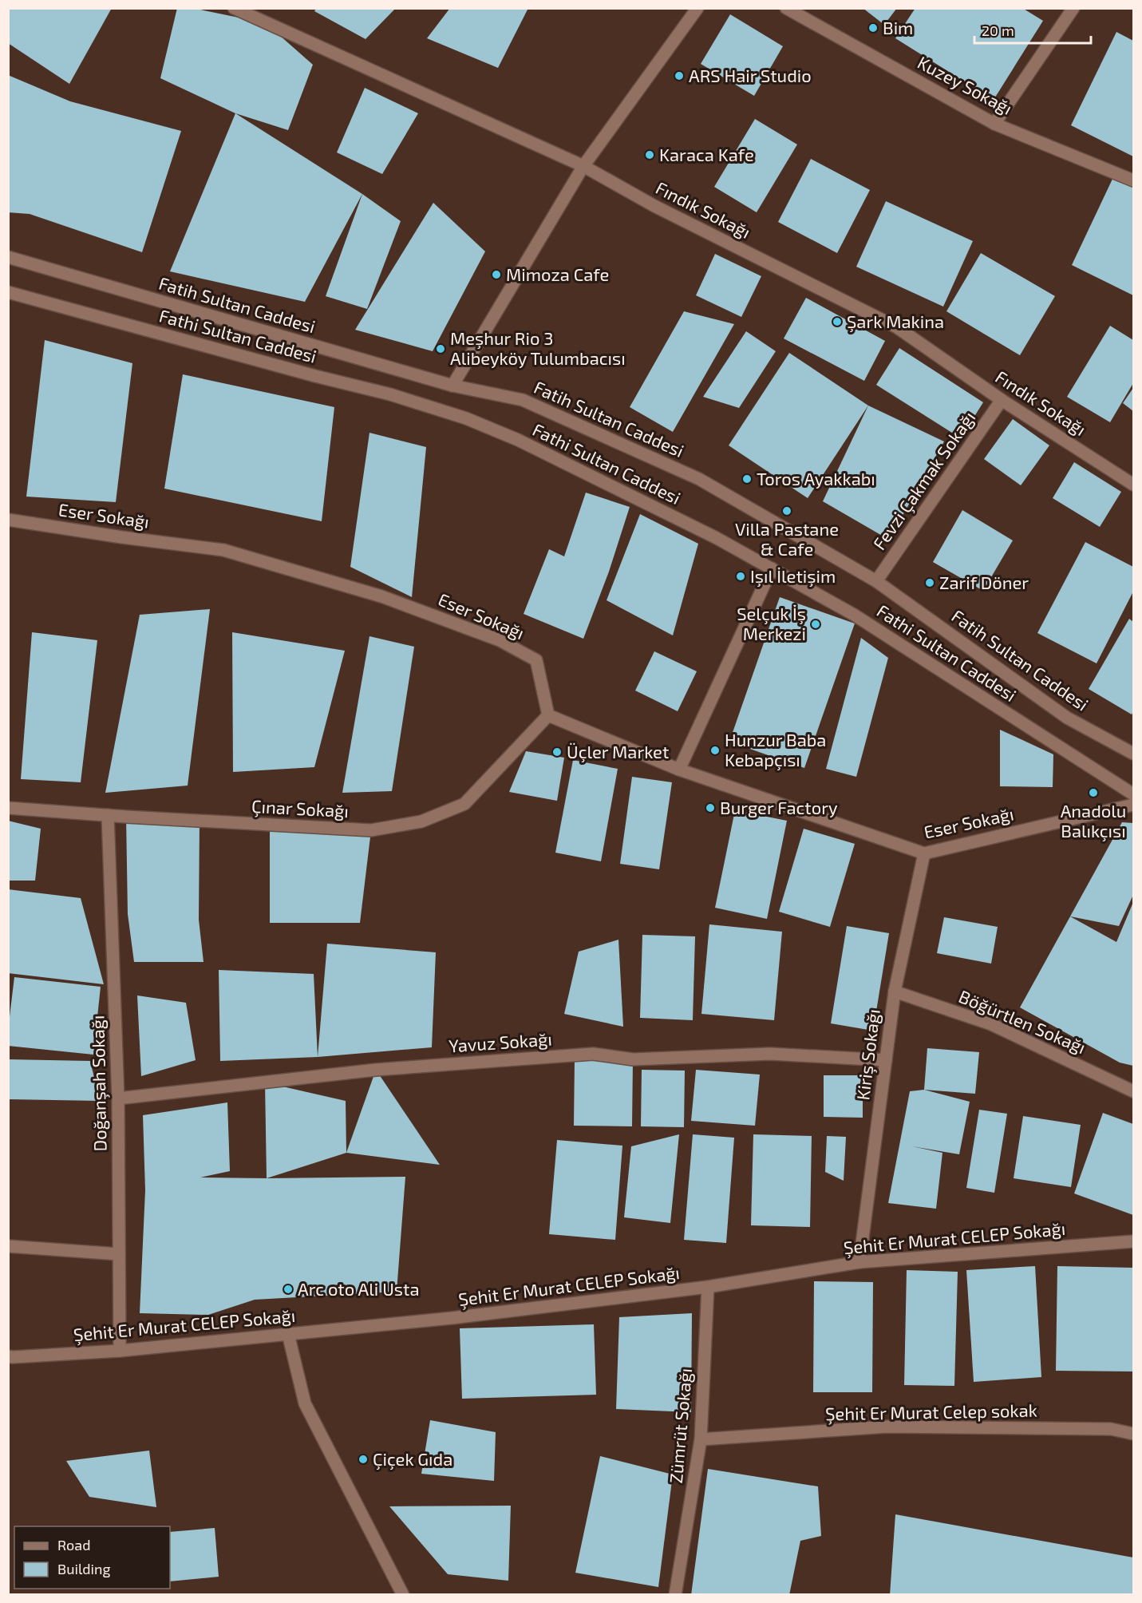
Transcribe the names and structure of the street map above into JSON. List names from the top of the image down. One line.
{"streets":{"street":["Kuzey Sokağı","Fındık Sokağı","Fatih Sultan Caddesi","Fathi Sultan Caddesi","Fevzi Çakmak Sokağı","Eser Sokağı","Çınar Sokağı","Böğürtlen Sokağı","Yavuz Sokağı","Kiriş Sokağı","Doğanşah Sokağı","Şehit Er Murat CELEP Sokağı","Şehit Er Murat Celep sokak","Zümrüt Sokağı"]},"crossings":[["Fındık Sokağı","Fevzi Çakmak Sokağı"],["Fatih Sultan Caddesi","Fevzi Çakmak Sokağı"],["Eser Sokağı","Çınar Sokağı"],["Eser Sokağı","Kiriş Sokağı"],["Çınar Sokağı","Doğanşah Sokağı"],["Böğürtlen Sokağı","Kiriş Sokağı"],["Yavuz Sokağı","Kiriş Sokağı"],["Yavuz Sokağı","Doğanşah Sokağı"],["Kiriş Sokağı","Şehit Er Murat CELEP Sokağı"],["Doğanşah Sokağı","Şehit Er Murat CELEP Sokağı"],["Şehit Er Murat CELEP Sokağı","Zümrüt Sokağı"],["Şehit Er Murat Celep sokak","Zümrüt Sokağı"]],"places":["Bim","ARS Hair Studio","Karaca Kafe","Mimoza Cafe","Şark Makina","Meşhur Rio 3 Alibeyköy Tulumbacısı","Toros Ayakkabı","Villa Pastane & Cafe","Işıl İletişim","Zarif Döner","Selçuk İş Merkezi","Hunzur Baba Kebapçısı","Üçler Market","Anadolu Balıkçısı","Burger Factory","Arc oto Ali Usta","Çiçek Gıda"],"legend":["Road","Building"],"scale_bar":"20 m"}
